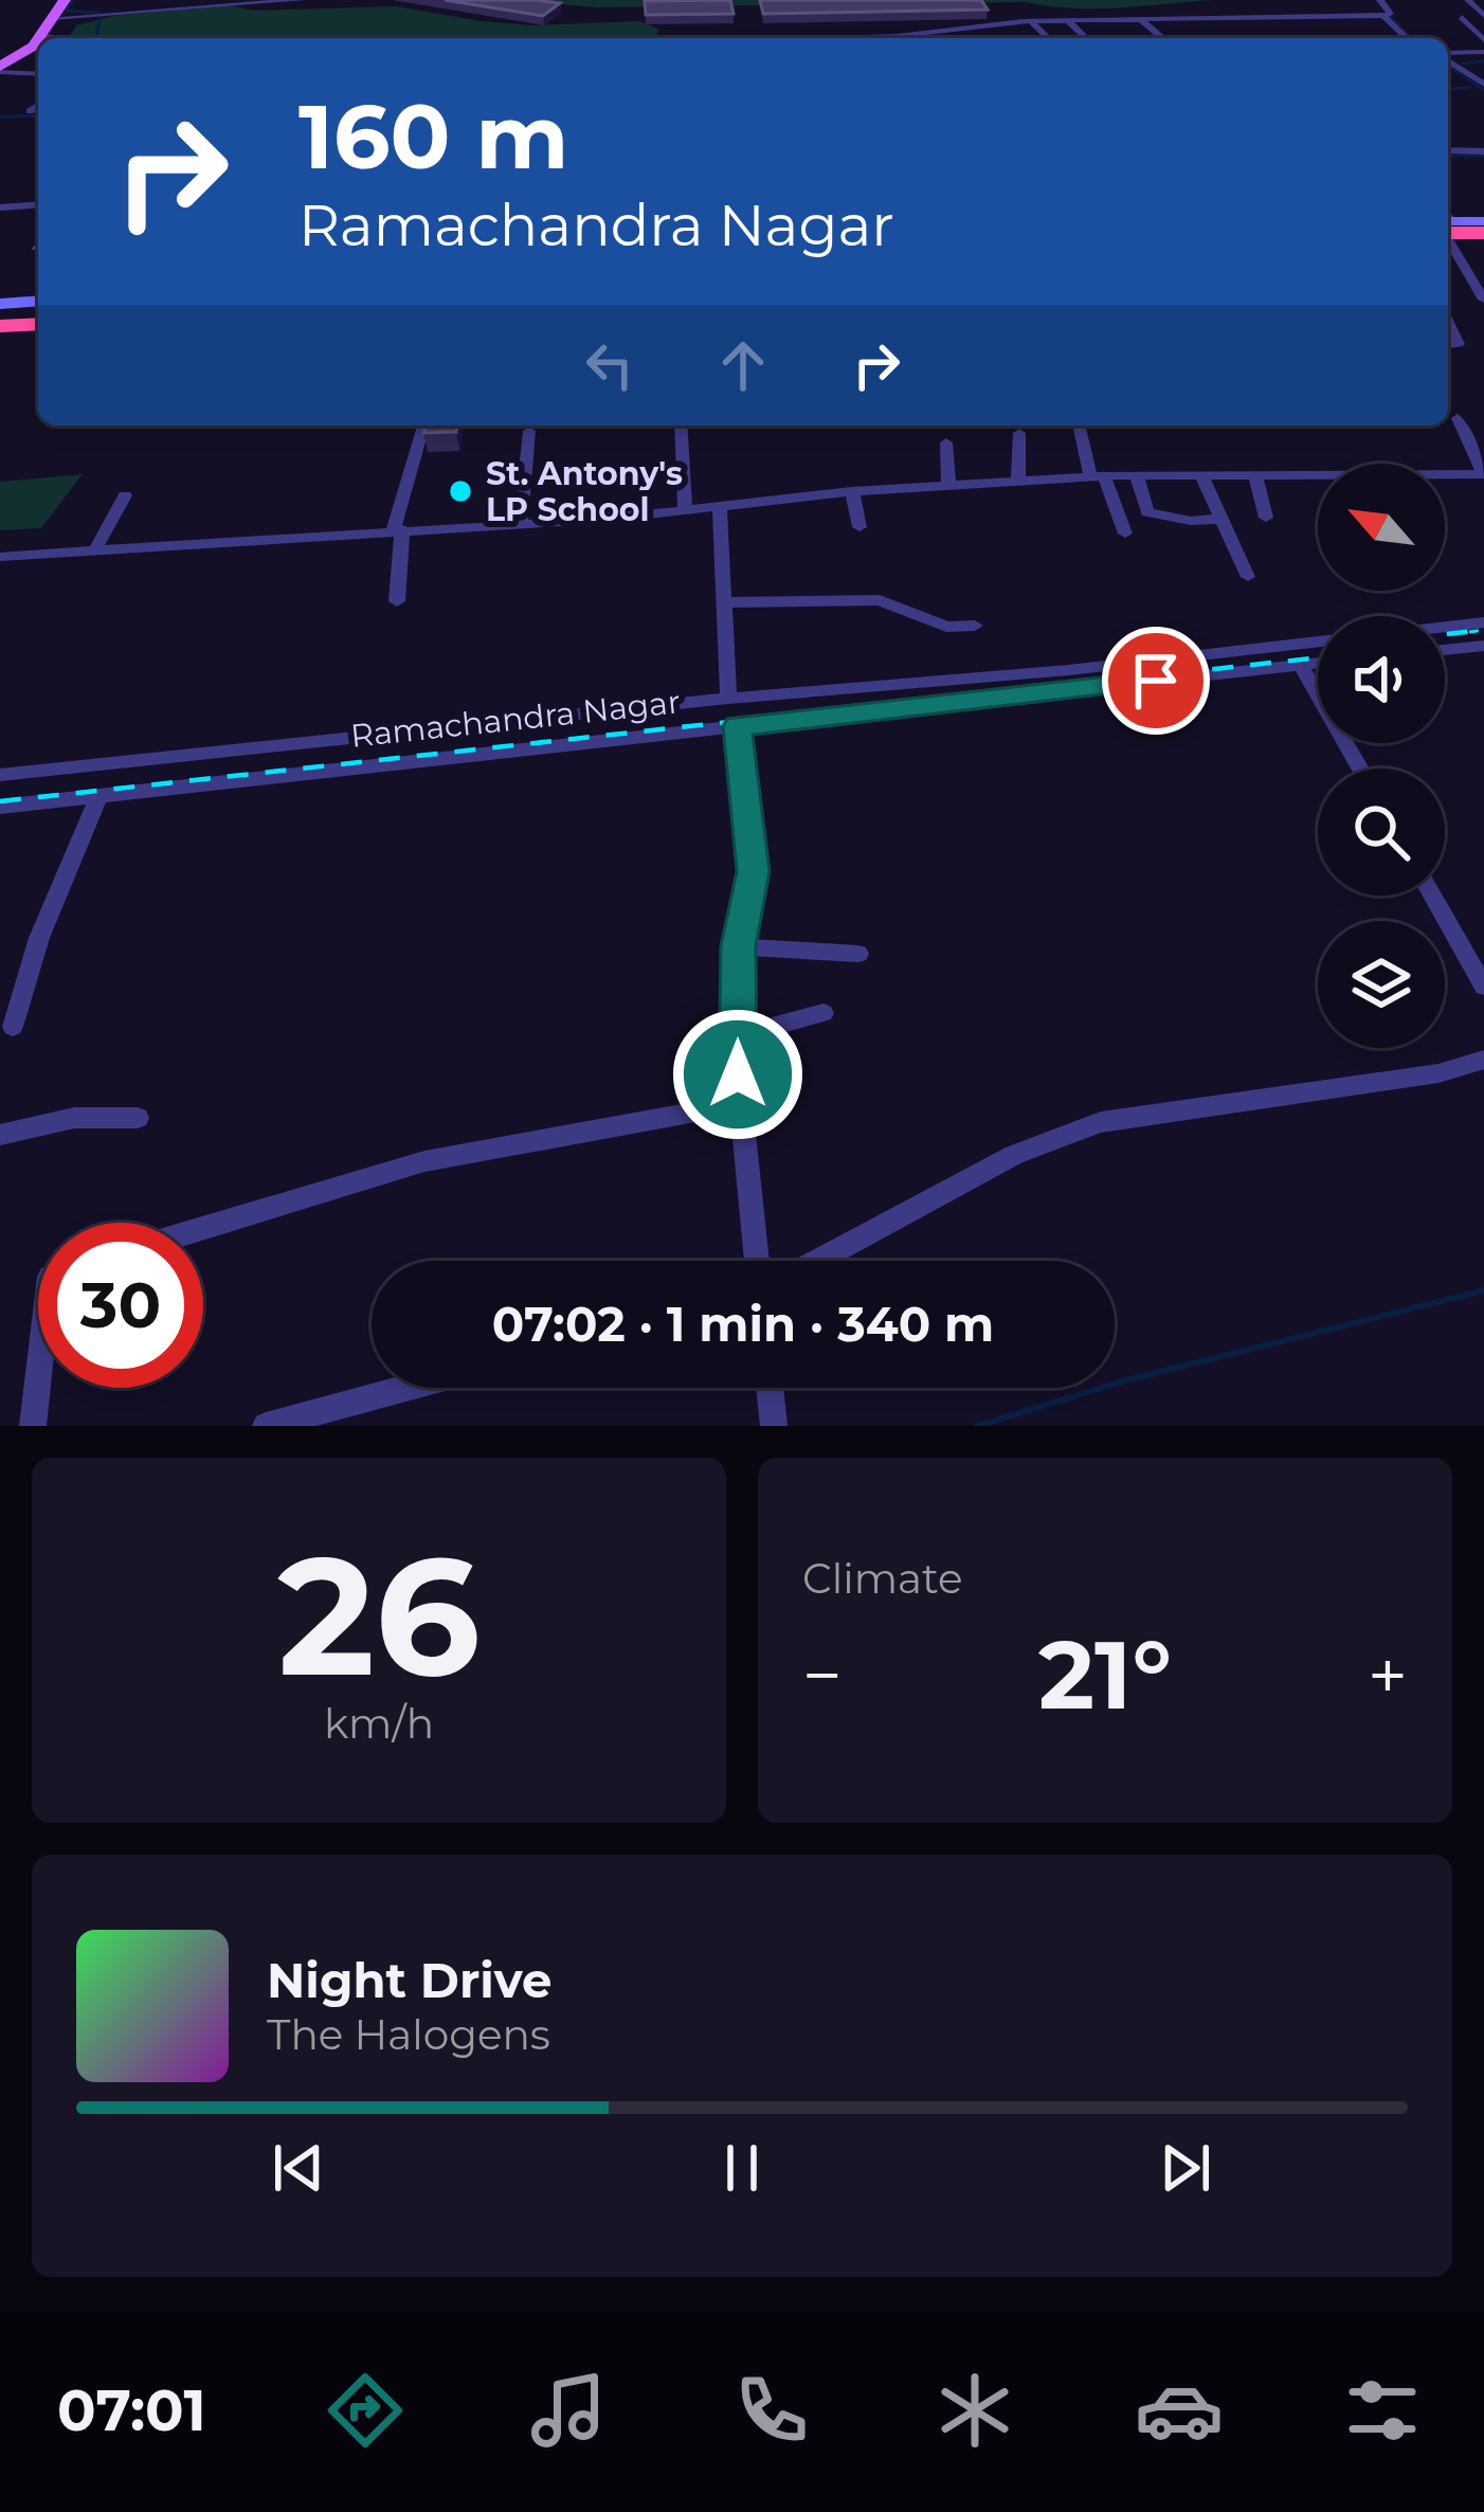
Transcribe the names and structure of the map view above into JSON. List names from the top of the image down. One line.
{"streets":{"street":["Ramachandra Nagar"]},"places":["St. Antony's LP School"],"north":"top left","page":{"turn":["160 m","Ramachandra Nagar"],"limit":"30","trip":"07:02 · 1 min · 340 m","tile":[["26","km/h"],"Climate"],"heat":["−","21°","+"],"song":["Night Drive","The Halogens"],"tabs":"07:01"}}
